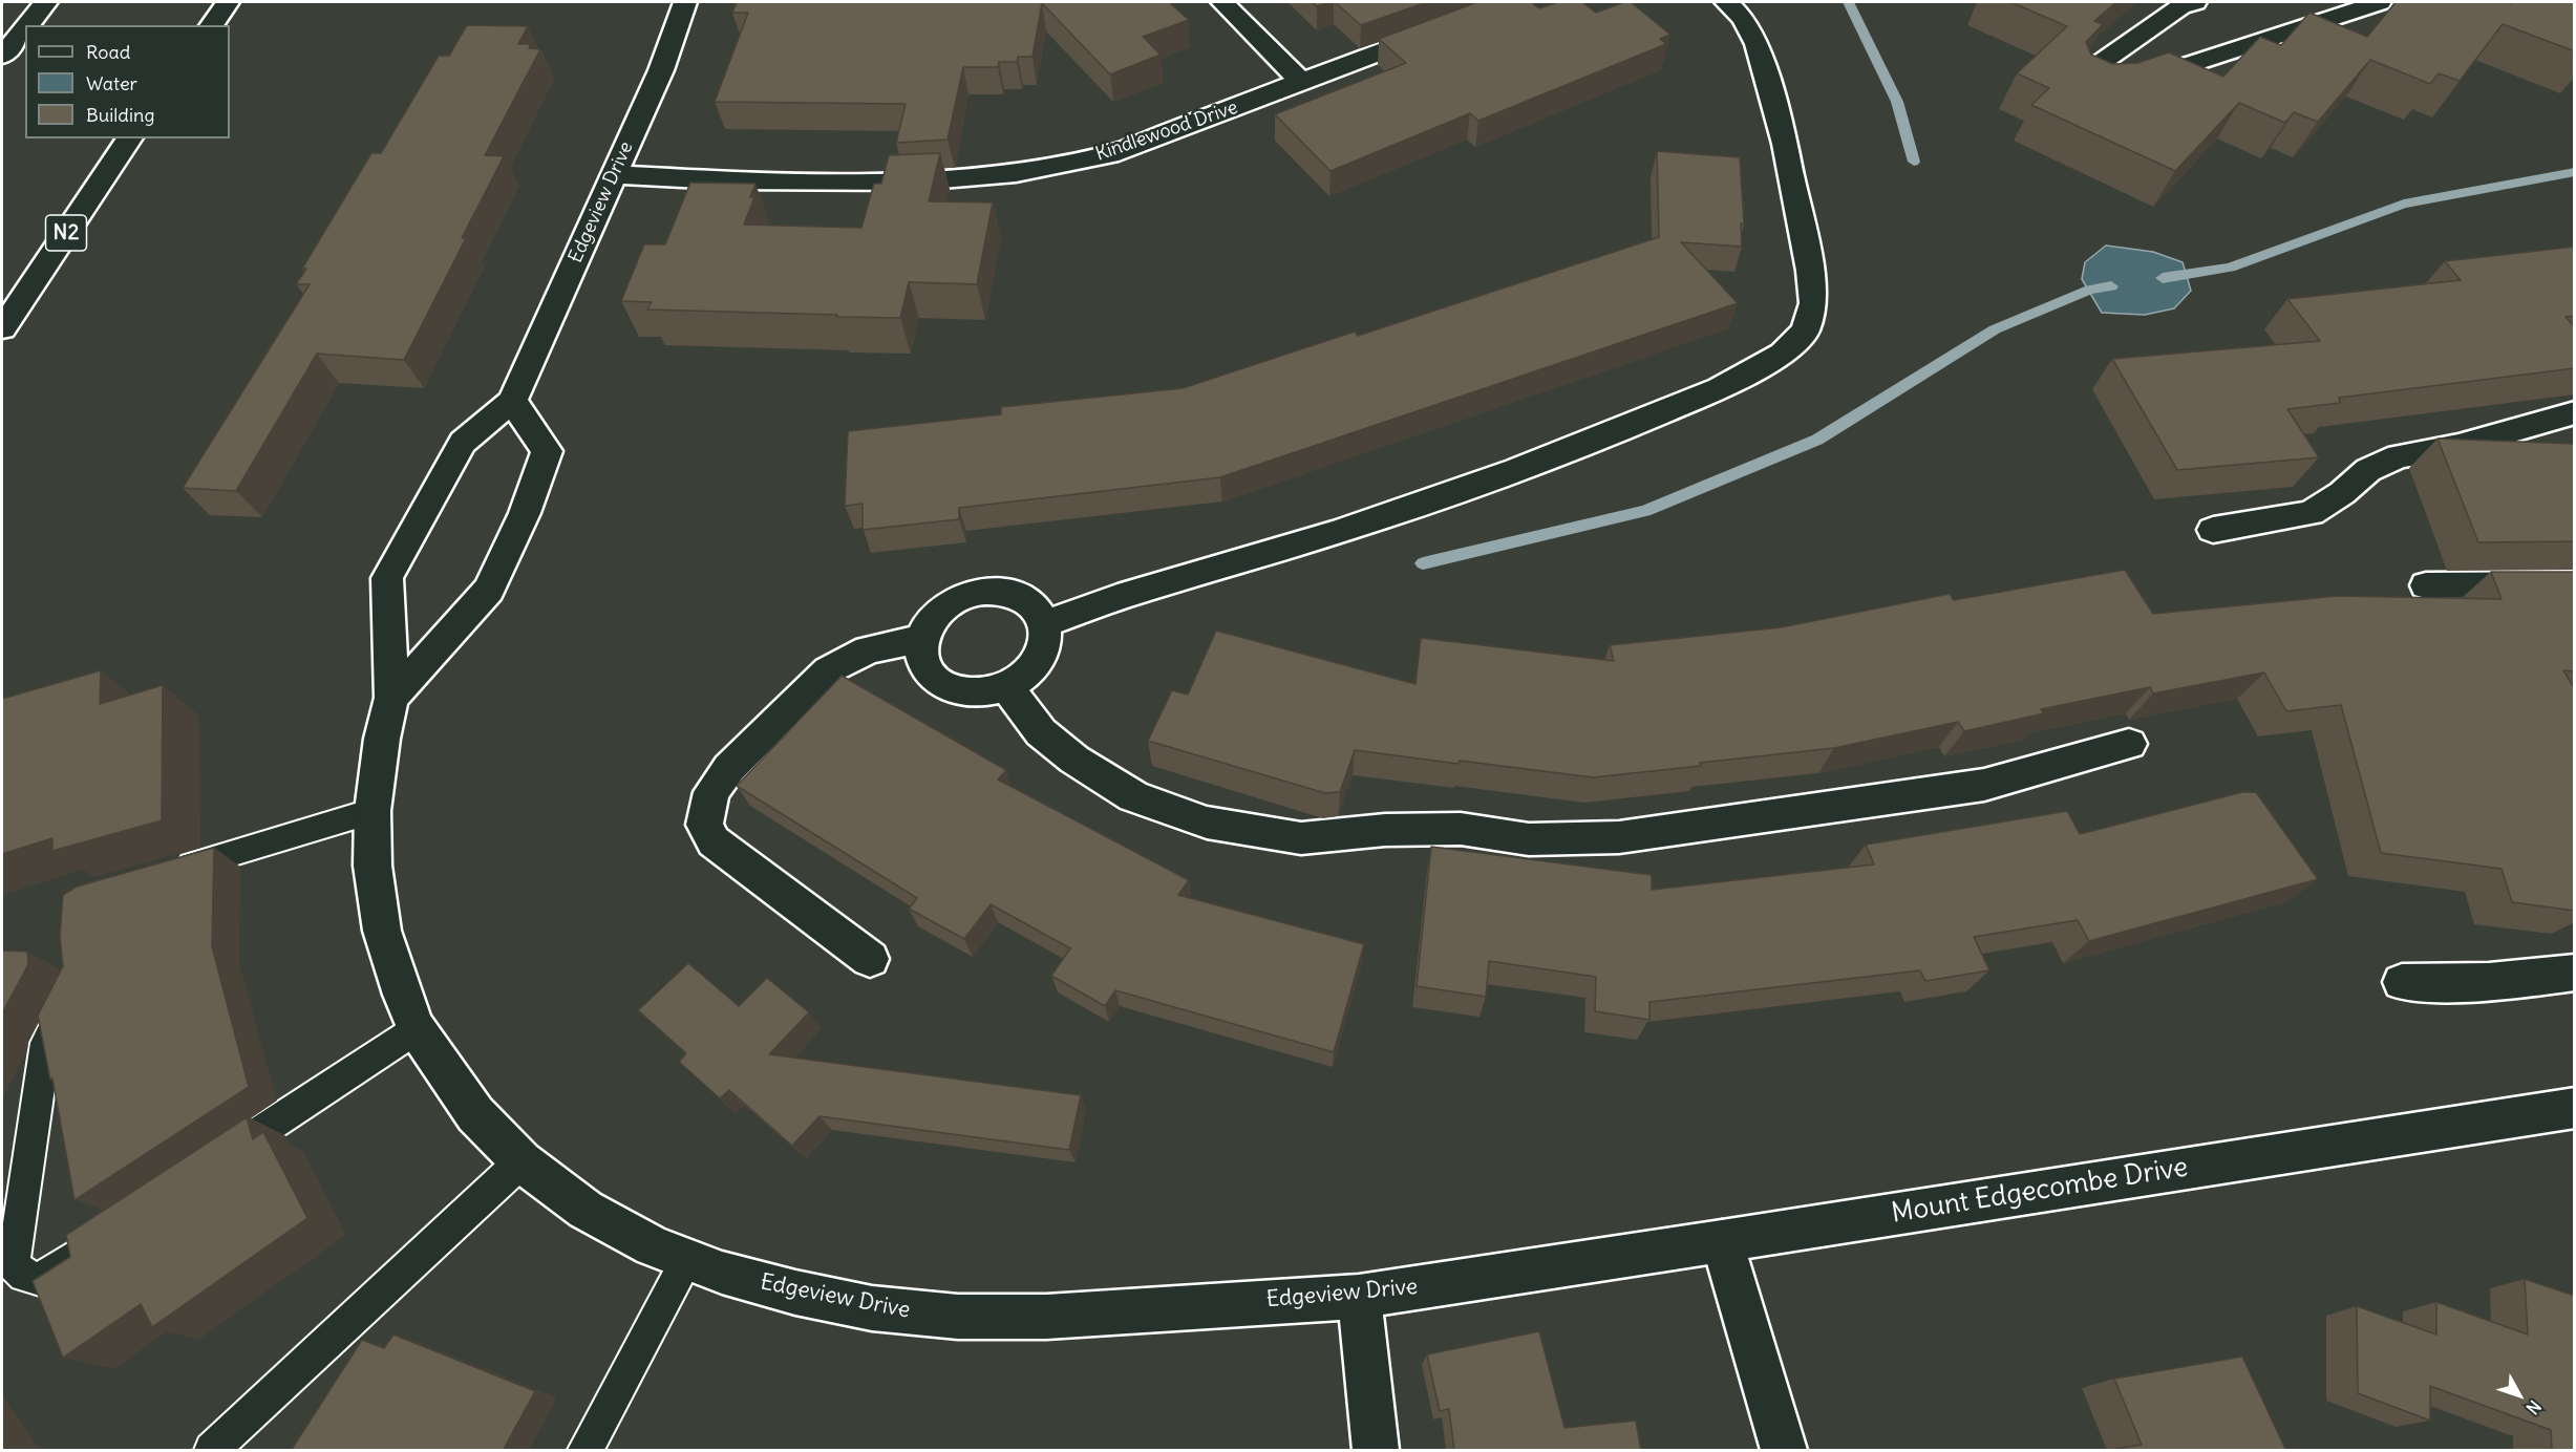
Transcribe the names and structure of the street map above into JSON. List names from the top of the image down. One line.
{"streets":{"main road":["Kindlewood Drive","Edgeview Drive","N2","Mount Edgecombe Drive"]},"crossings":[["Kindlewood Drive","Edgeview Drive"],["Edgeview Drive","Mount Edgecombe Drive"]],"legend":["Road","Water","Building"],"north":"bottom right"}
